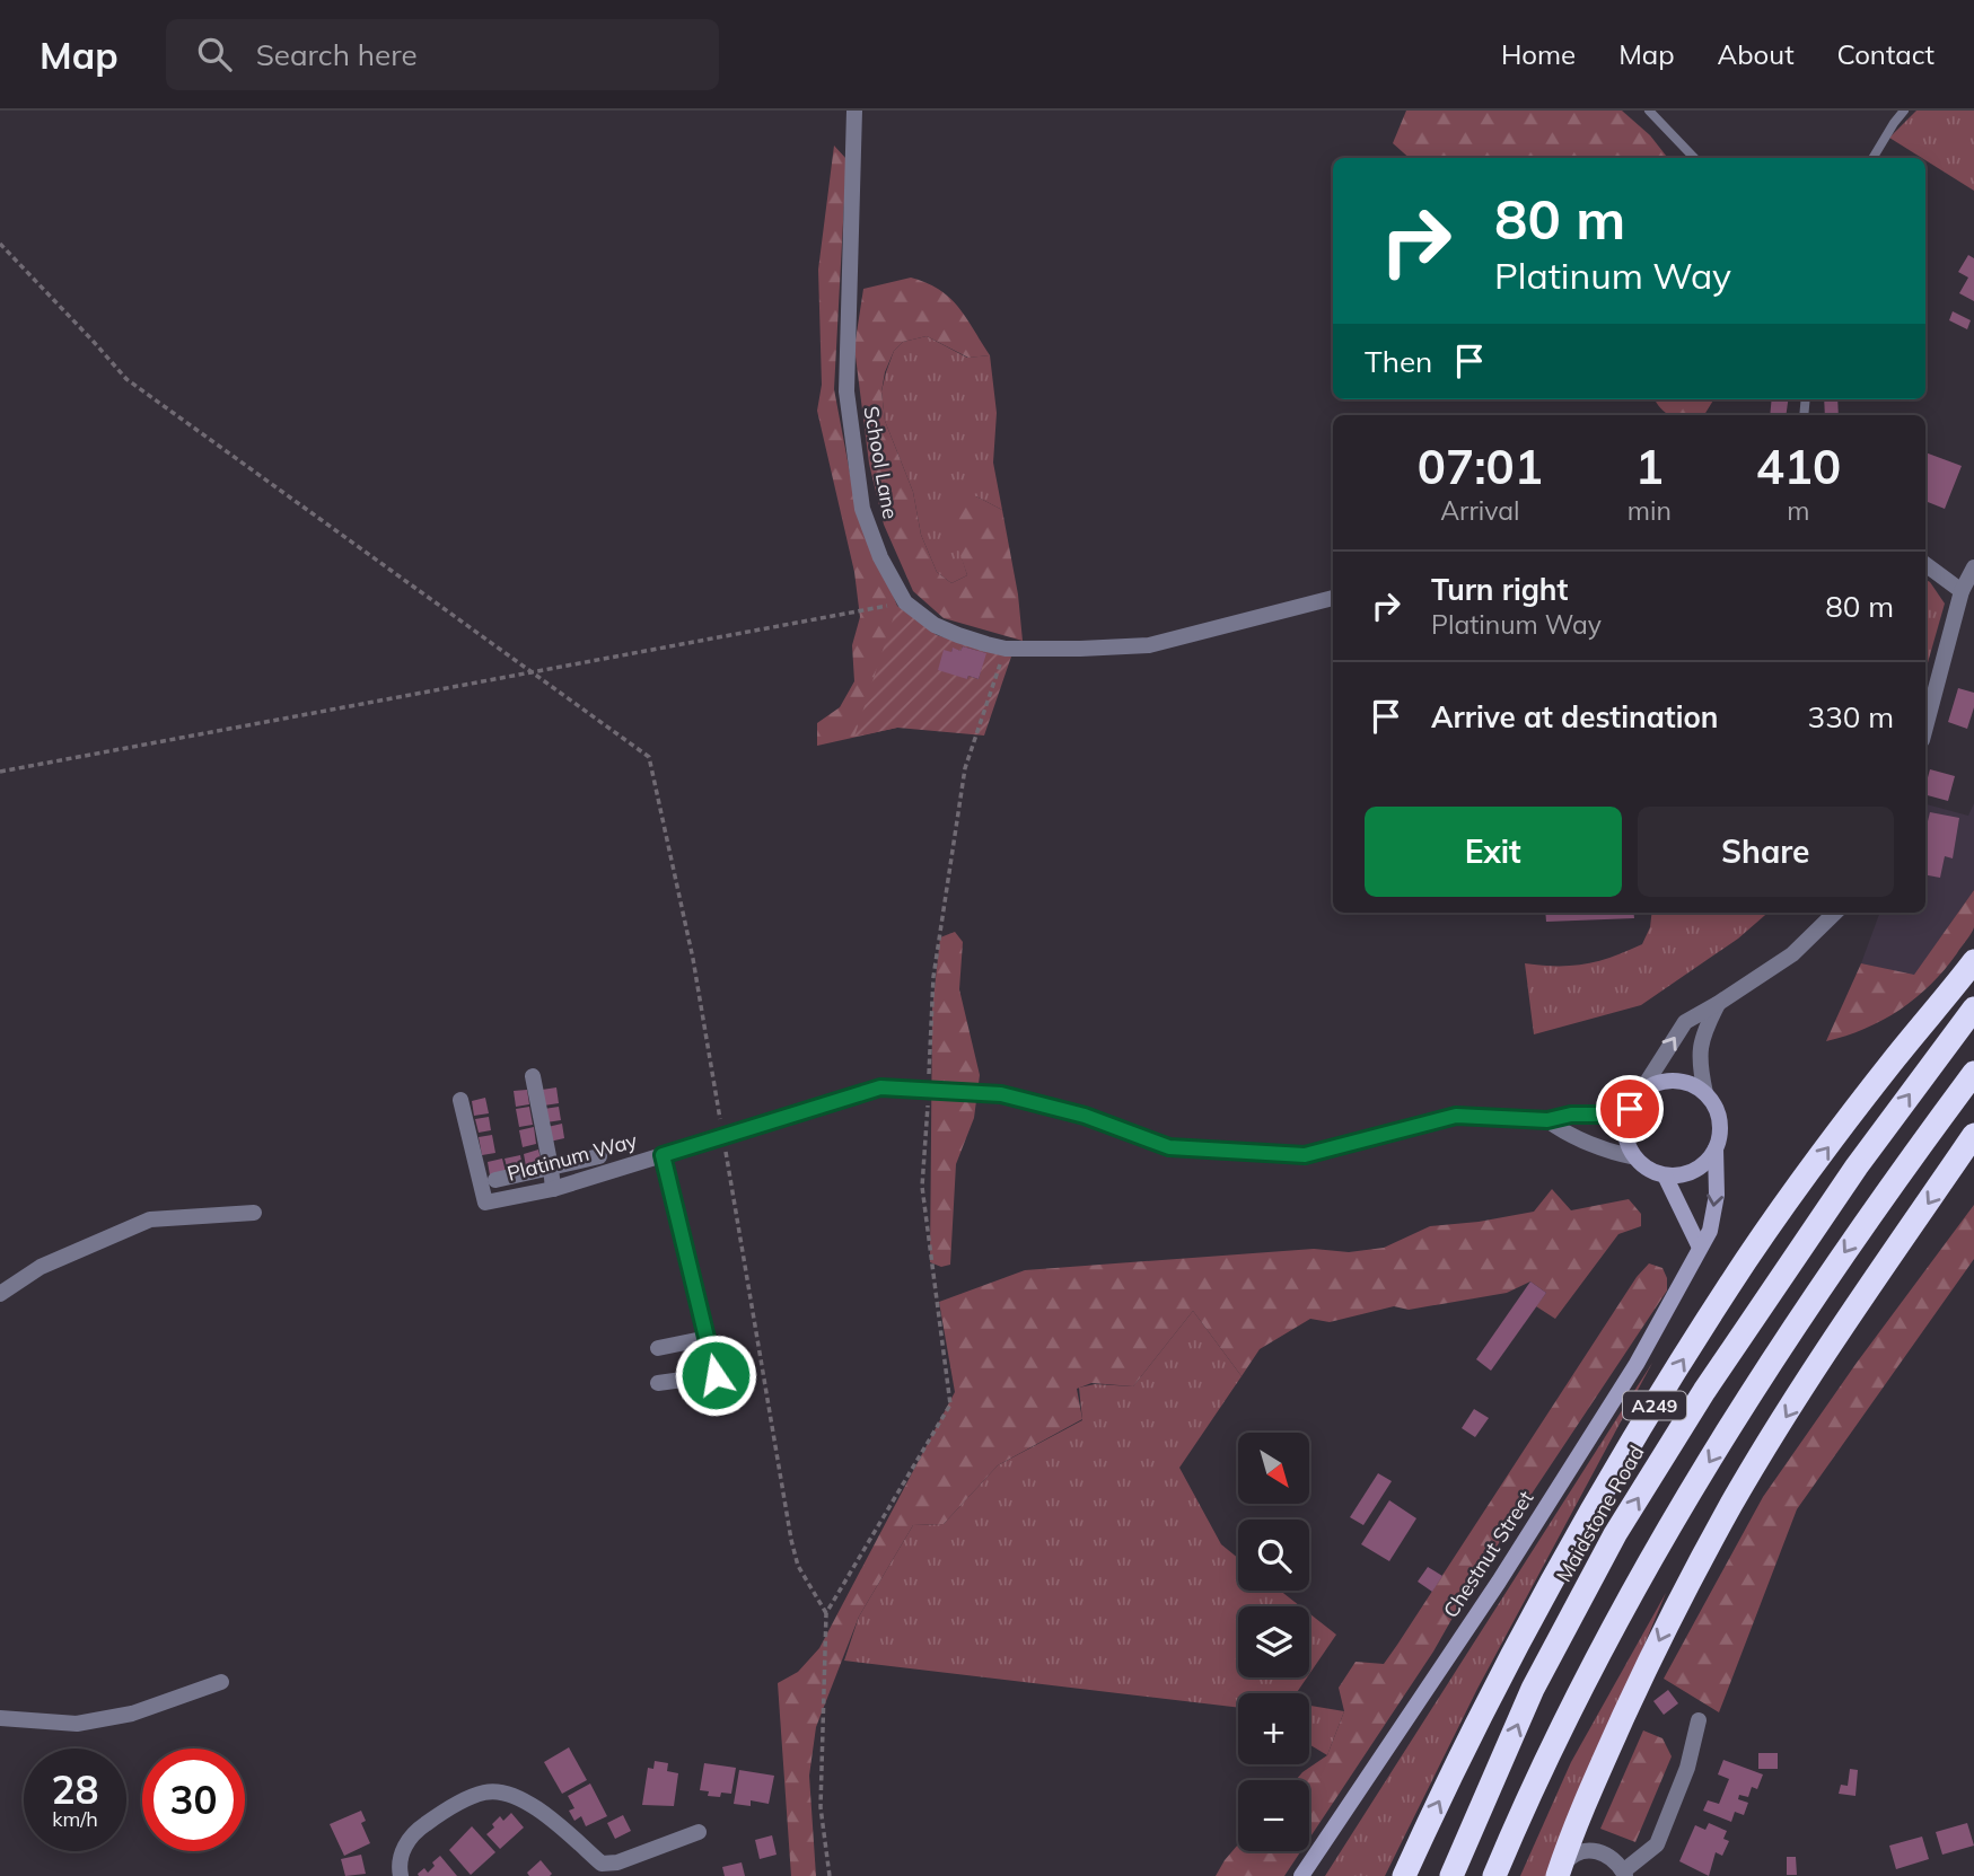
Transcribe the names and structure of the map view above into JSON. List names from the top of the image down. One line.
{"streets":{"highway":["A249","Maidstone Road"],"street":["School Lane","Platinum Way","Chestnut Street"]},"crossings":[["Platinum Way","Chestnut Street"]],"north":"bottom right","page":{"header":"Map","search":"Search here","nav":["Home","Map","About","Contact"],"turn":["80 m","Platinum Way"],"then":"Then","eta":["07:01","Arrival","1","min","410","m"],"list":[{"name":"Turn right","note":"Platinum Way","value":"80 m"},{"name":"Arrive at destination","value":"330 m"}],"buttons":["Exit","Share"],"map_buttons":["+","−"],"speed":"28 km/h","limit":"30"}}
